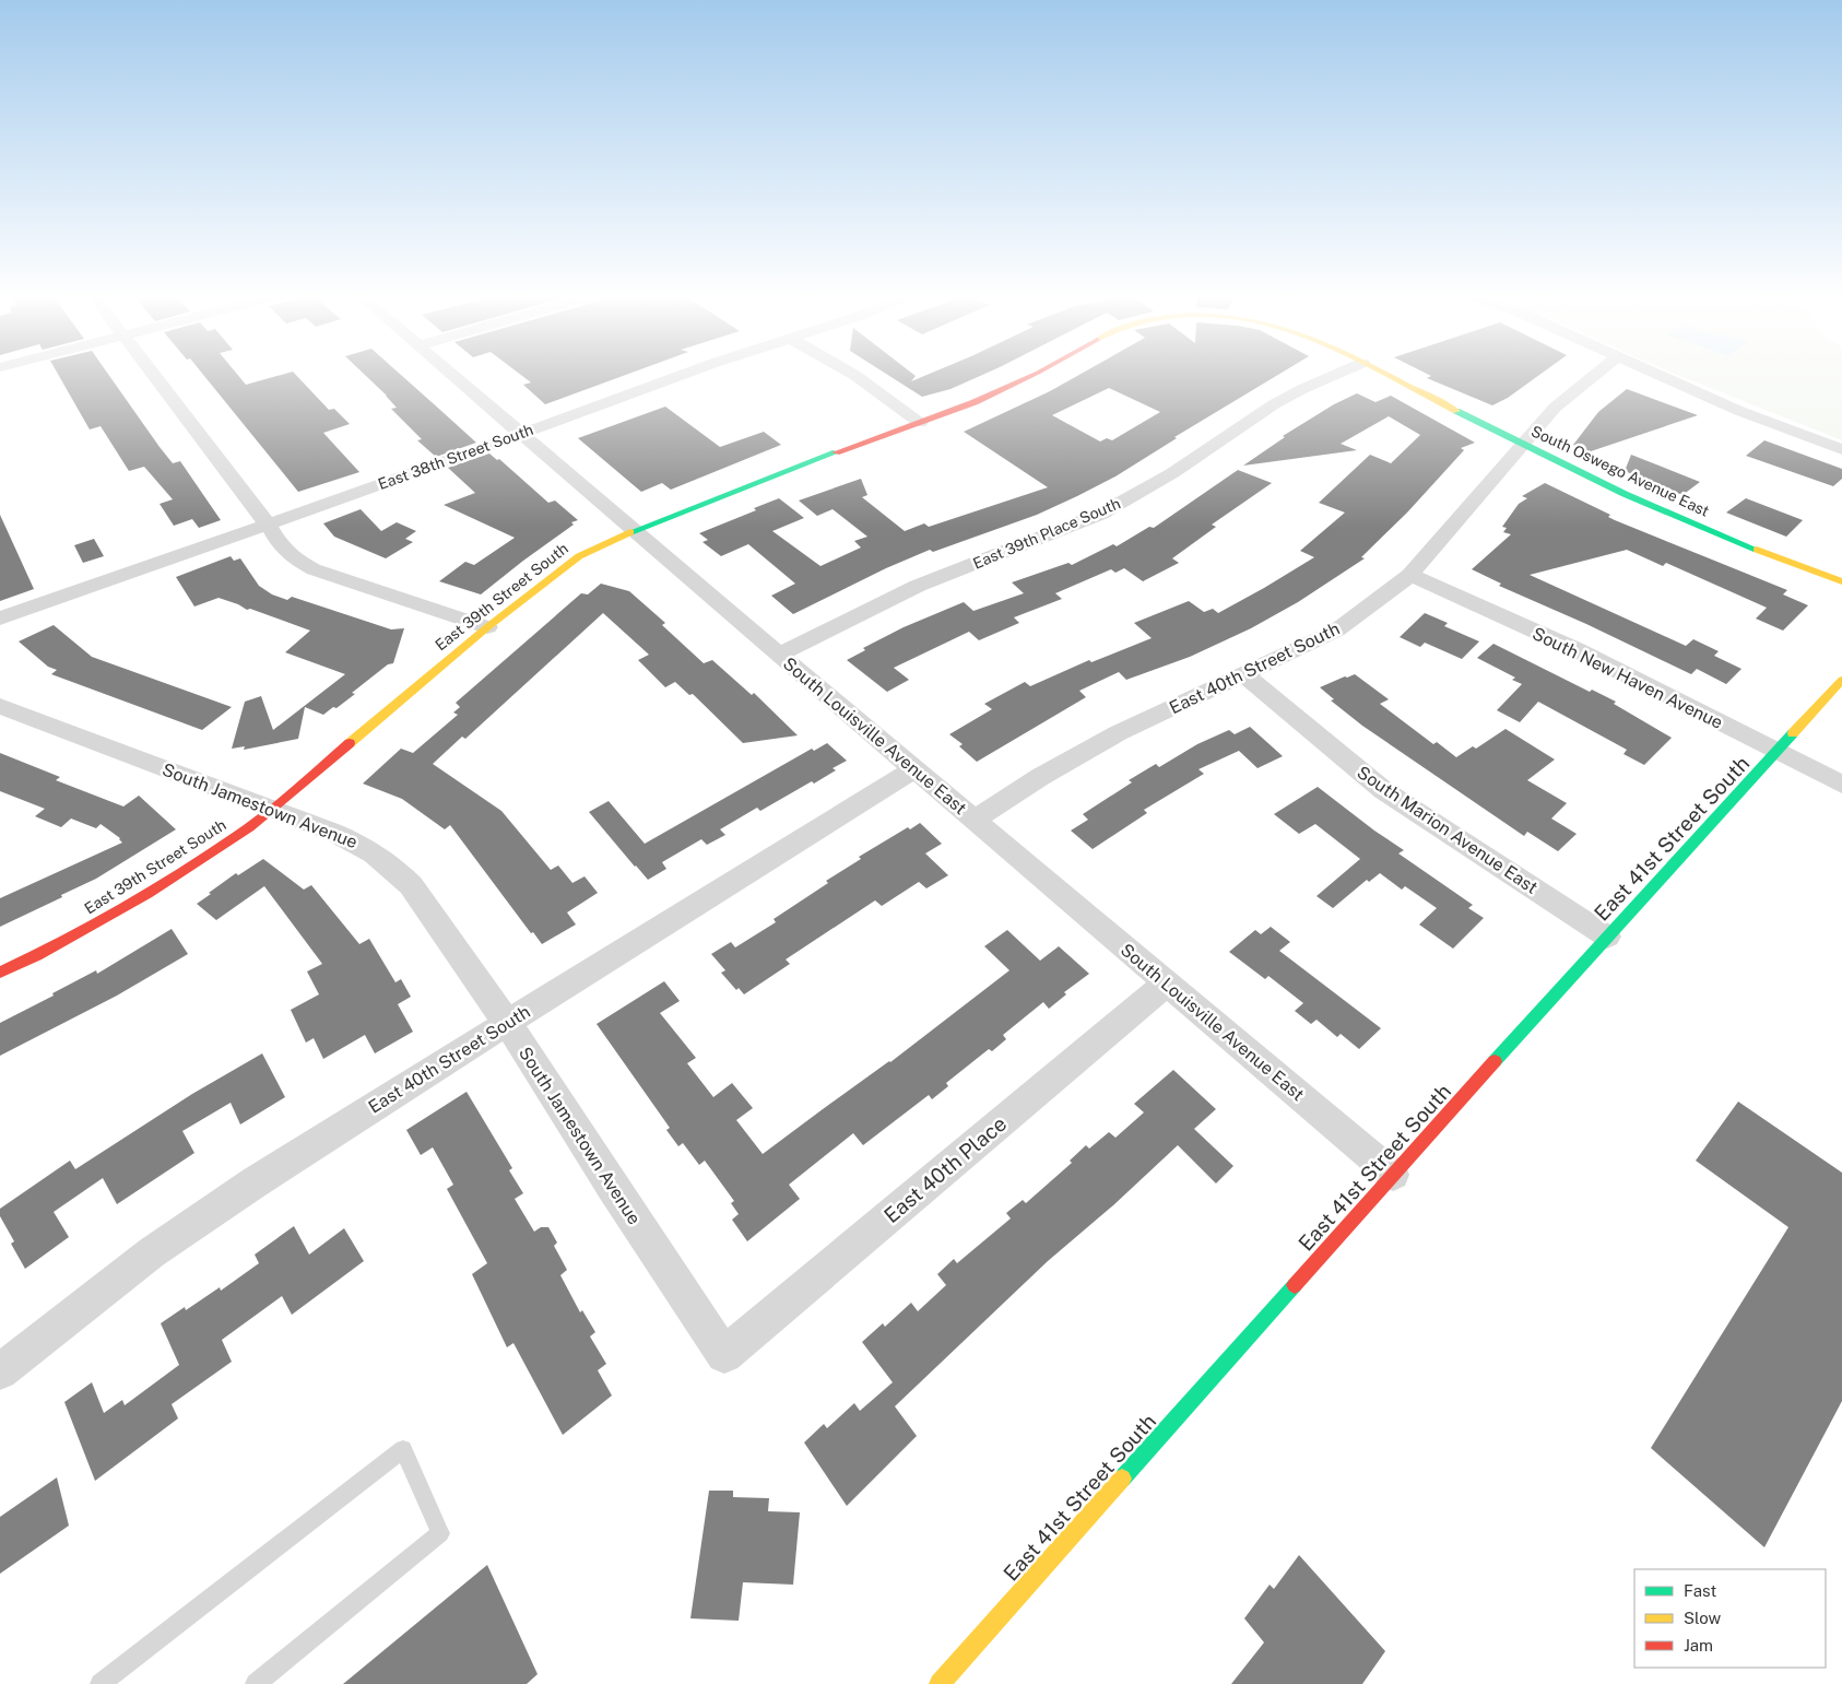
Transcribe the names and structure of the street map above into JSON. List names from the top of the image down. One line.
{"streets":{"street":["East 38th Street South","South Oswego Avenue East","East 39th Place South","East 39th Street South","East 40th Street South","South New Haven Avenue","South Louisville Avenue East","South Jamestown Avenue","South Marion Avenue East","East 41st Street South","East 40th Place"]},"crossings":[["East 38th Street South","South Louisville Avenue East"],["South Oswego Avenue East","East 40th Street South"],["East 39th Place South","South Louisville Avenue East"],["East 39th Street South","South Louisville Avenue East"],["East 39th Street South","South Jamestown Avenue"],["East 40th Street South","South New Haven Avenue"],["East 40th Street South","South Louisville Avenue East"],["East 40th Street South","South Jamestown Avenue"],["East 40th Street South","South Marion Avenue East"],["South New Haven Avenue","East 41st Street South"],["South Louisville Avenue East","East 41st Street South"],["South Louisville Avenue East","East 40th Place"],["South Jamestown Avenue","East 40th Place"],["South Marion Avenue East","East 41st Street South"]],"legend":["Fast","Slow","Jam"]}
